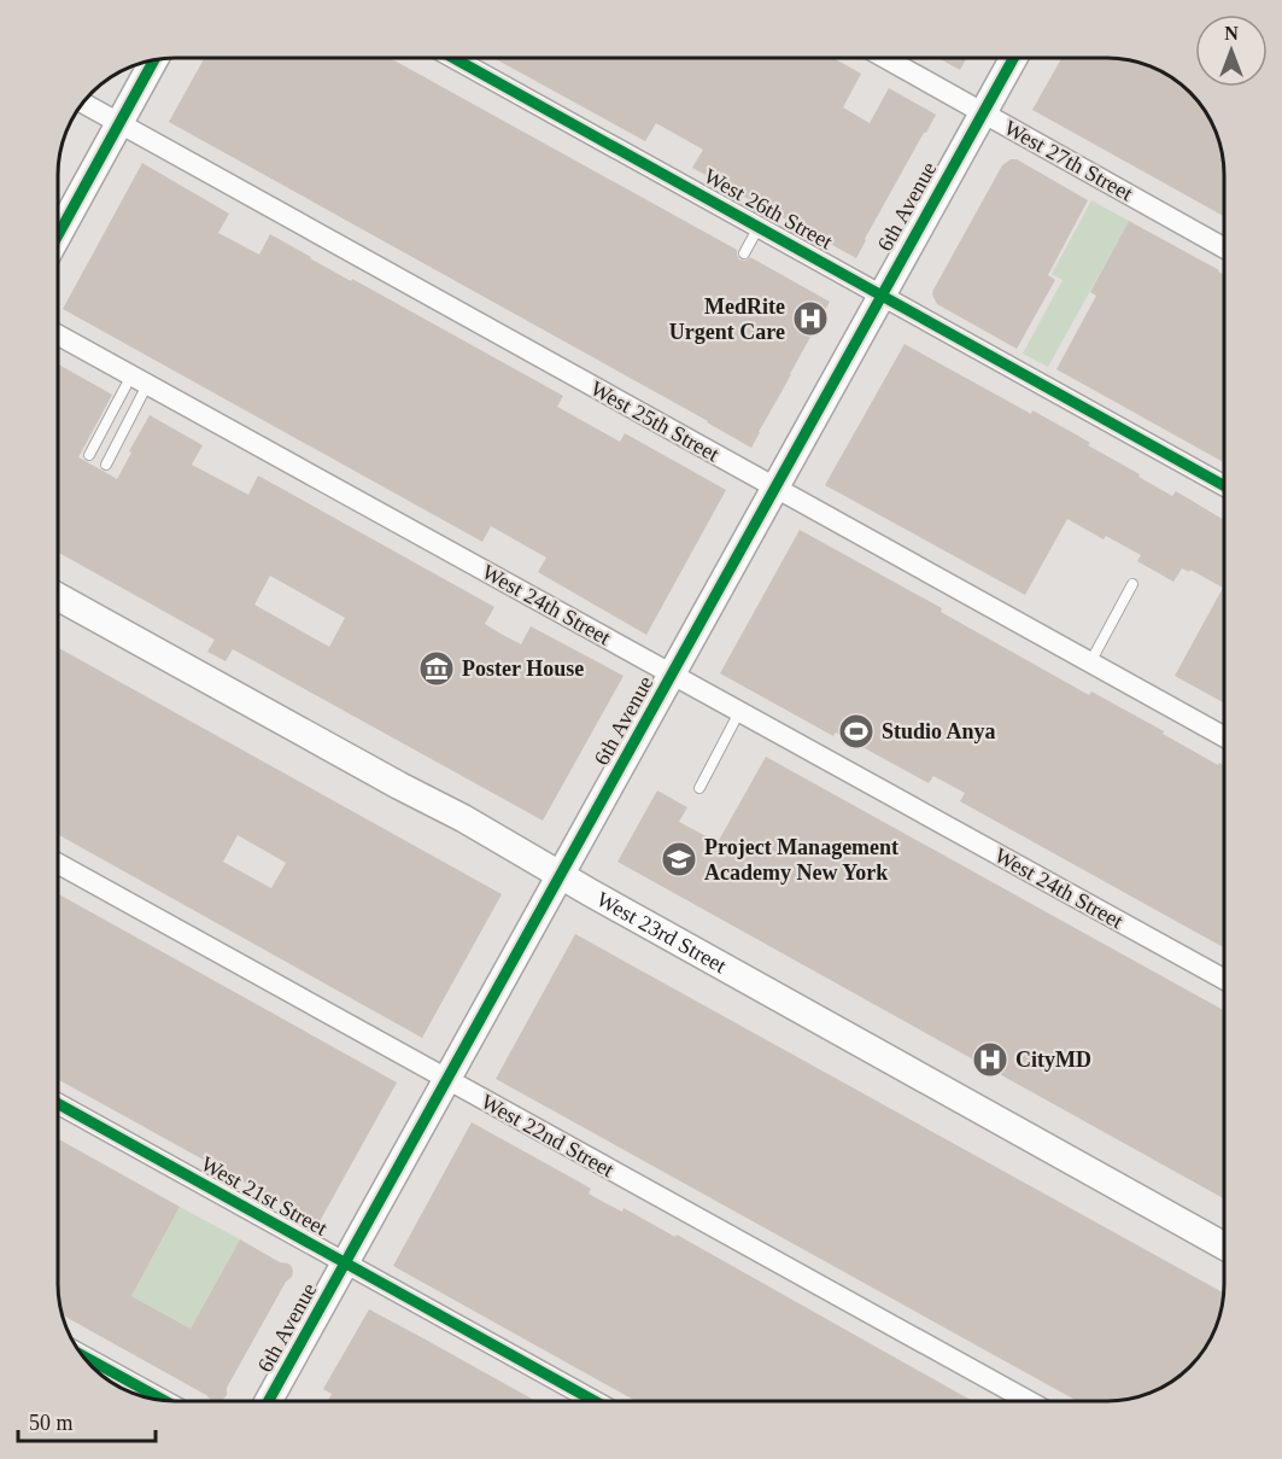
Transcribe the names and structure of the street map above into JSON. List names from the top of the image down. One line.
{"streets":{"main road":["6th Avenue","West 23rd Street"],"street":["West 27th Street","West 26th Street","West 25th Street","West 24th Street","West 22nd Street","West 21st Street"]},"crossings":[["West 27th Street","6th Avenue"],["6th Avenue","West 26th Street"],["6th Avenue","West 25th Street"],["6th Avenue","West 24th Street"],["6th Avenue","West 23rd Street"],["6th Avenue","West 22nd Street"],["6th Avenue","West 21st Street"]],"places":{"hospital":["MedRite Urgent Care","CityMD"],"museum":["Poster House"],"sports":["Studio Anya"],"school or university":["Project Management Academy New York"]},"scale_bar":"50 m","north":"top"}
